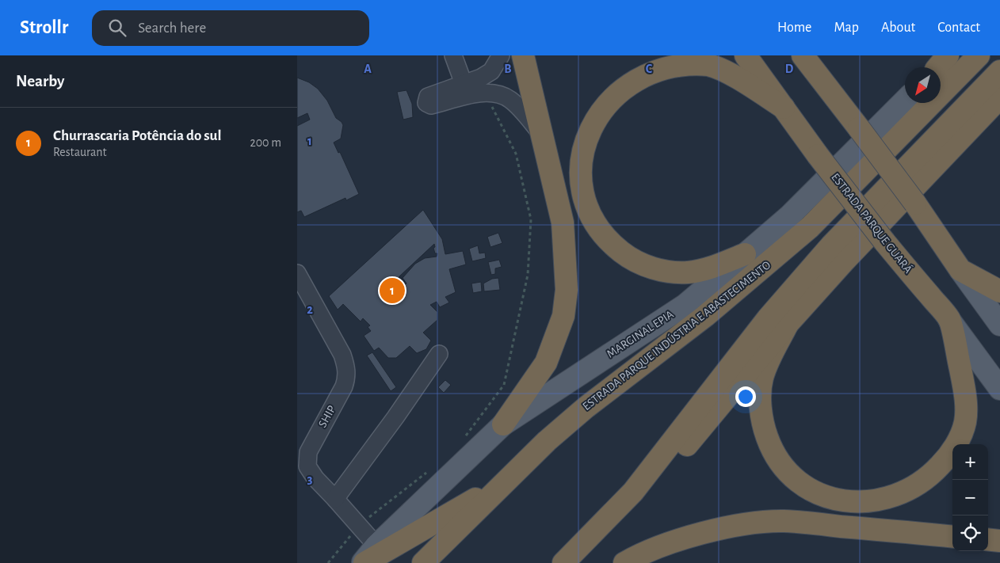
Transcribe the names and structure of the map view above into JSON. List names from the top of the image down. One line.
{"streets":{"highway":["ESTRADA PARQUE GUARÁ","ESTRADA PARQUE INDÚSTRIA E ABASTECIMENTO"],"main road":["MARGINAL EPIA"],"lane":["SHIP"]},"crossings":[["MARGINAL EPIA","SHIP"]],"north":"bottom left","page":{"header":"Strollr","search":"Search here","nav":["Home","Map","About","Contact"],"heading":"Nearby","list":[{"mark":"1","name":"Churrascaria Potência do sul","note":"Restaurant","value":"200 m"}],"pins":"1","map_buttons":["+","−"]},"grid":{"columns":["A","B","C","D"],"rows":["1","2","3"]}}
